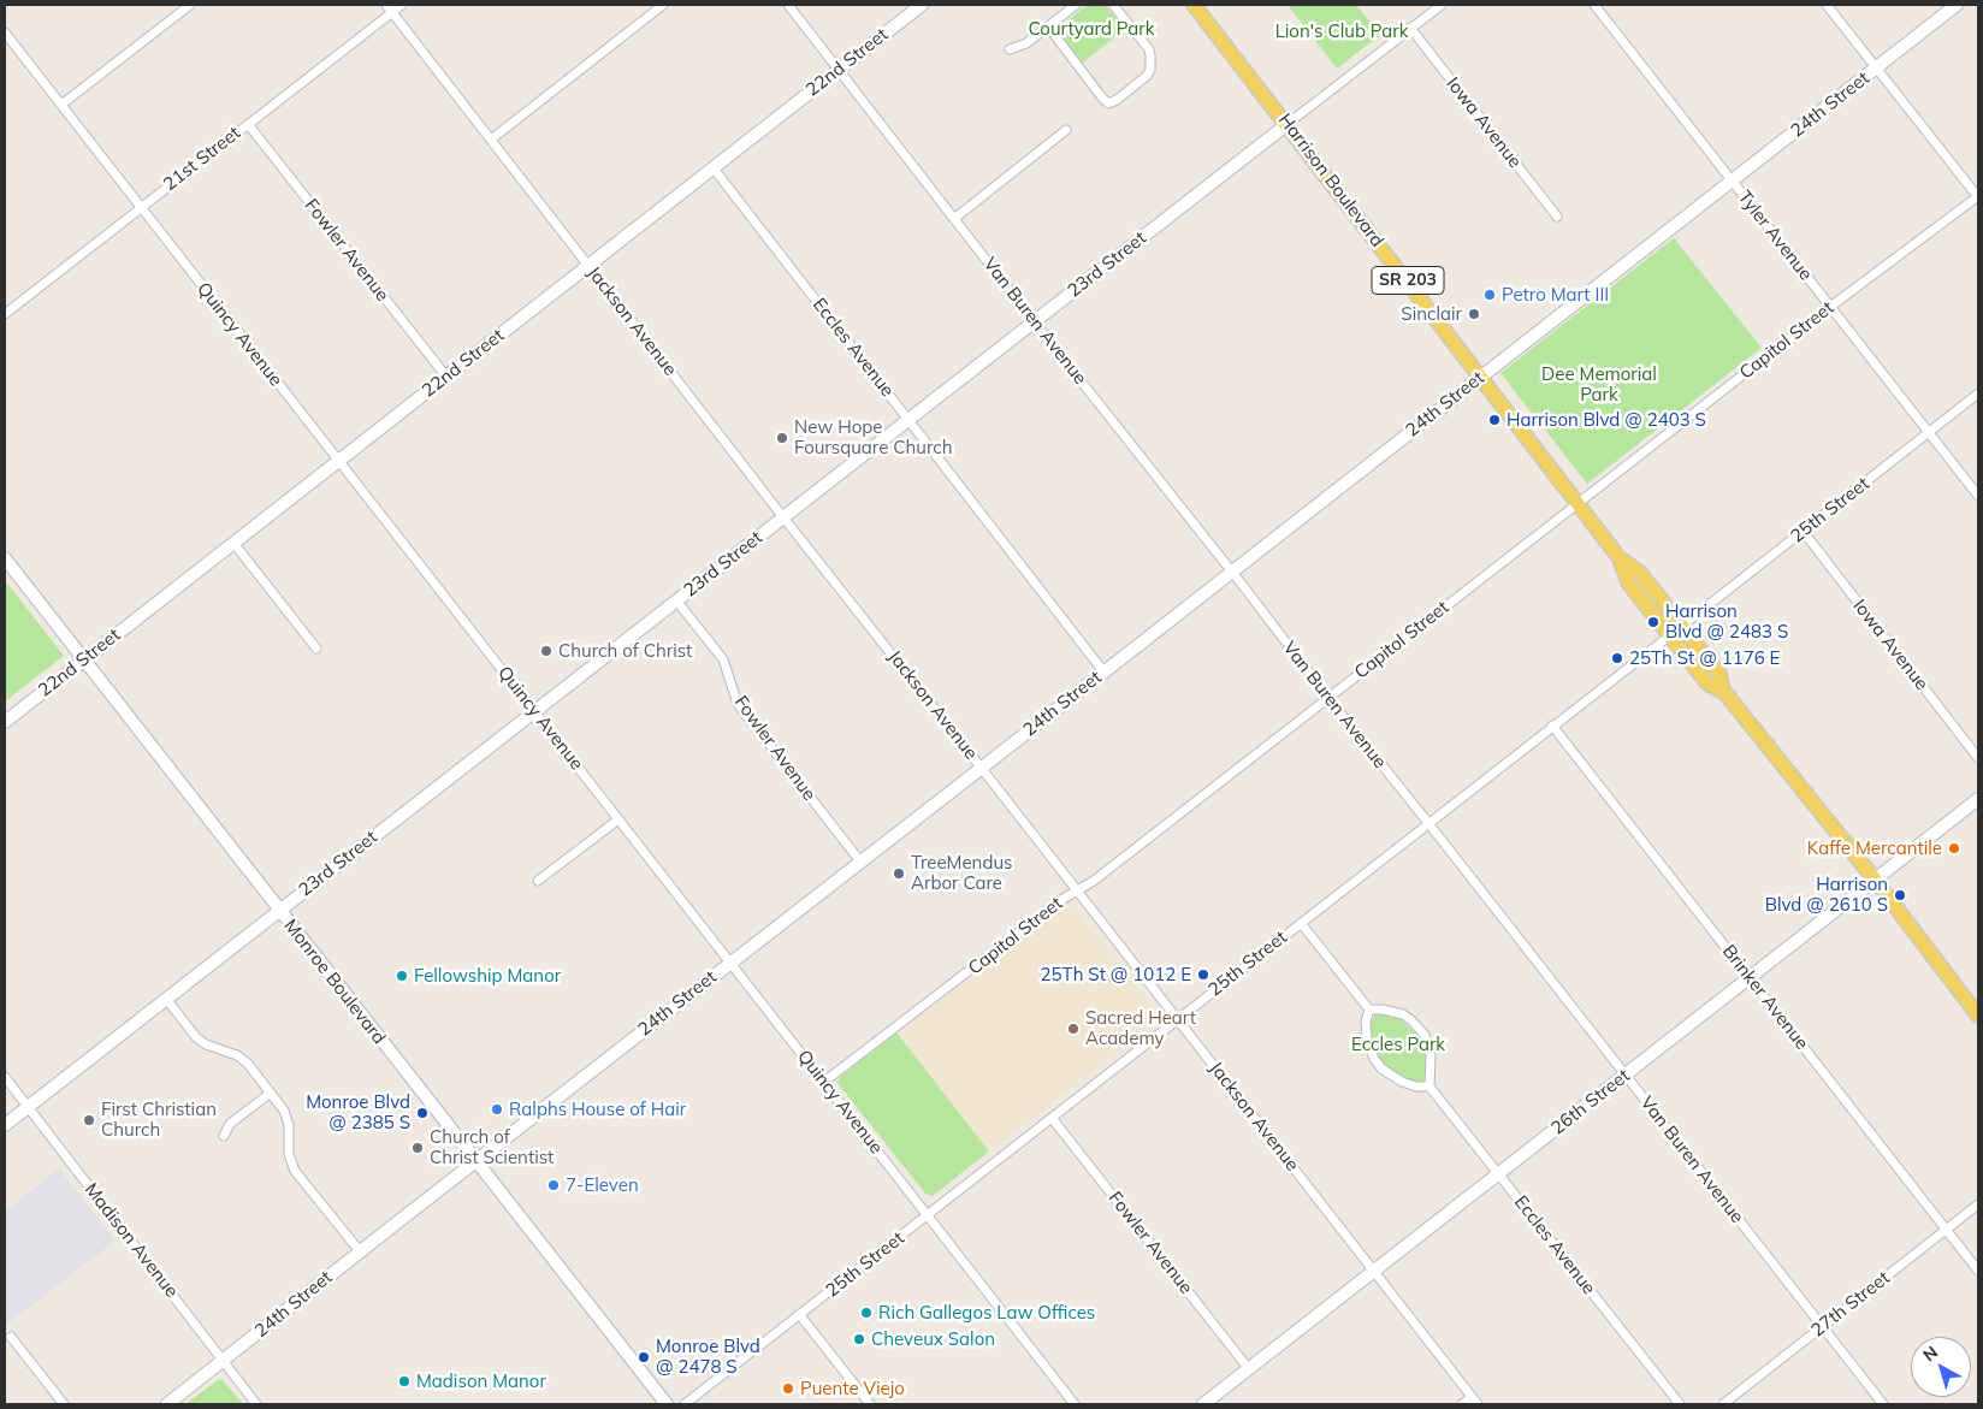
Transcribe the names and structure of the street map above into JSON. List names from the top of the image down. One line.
{"streets":{"main road":["Harrison Boulevard","SR 203"],"street":["22nd Street","24th Street","Iowa Avenue","21st Street","Tyler Avenue","Fowler Avenue","23rd Street","Jackson Avenue","Van Buren Avenue","Quincy Avenue","Capitol Street","Eccles Avenue","25th Street","Monroe Boulevard","Brinker Avenue","26th Street","Madison Avenue","27th Street"]},"crossings":[["22nd Street","Fowler Avenue"],["22nd Street","Jackson Avenue"],["22nd Street","Van Buren Avenue"],["22nd Street","Quincy Avenue"],["22nd Street","Eccles Avenue"],["22nd Street","Monroe Boulevard"],["24th Street","Harrison Boulevard"],["24th Street","Tyler Avenue"],["24th Street","Fowler Avenue"],["24th Street","Jackson Avenue"],["24th Street","Van Buren Avenue"],["24th Street","Quincy Avenue"],["24th Street","Eccles Avenue"],["24th Street","Monroe Boulevard"],["24th Street","Madison Avenue"],["Iowa Avenue","23rd Street"],["Iowa Avenue","25th Street"],["21st Street","Fowler Avenue"],["21st Street","Jackson Avenue"],["21st Street","Quincy Avenue"],["Harrison Boulevard","23rd Street"],["Harrison Boulevard","Capitol Street"],["Harrison Boulevard","25th Street"],["Tyler Avenue","Capitol Street"],["Tyler Avenue","25th Street"],["Fowler Avenue","23rd Street"],["Fowler Avenue","25th Street"],["Fowler Avenue","26th Street"],["23rd Street","Jackson Avenue"],["23rd Street","Van Buren Avenue"],["23rd Street","Quincy Avenue"],["23rd Street","Eccles Avenue"],["23rd Street","Monroe Boulevard"],["23rd Street","Madison Avenue"],["Jackson Avenue","Capitol Street"],["Jackson Avenue","25th Street"],["Jackson Avenue","26th Street"],["Van Buren Avenue","Capitol Street"],["Van Buren Avenue","25th Street"],["Van Buren Avenue","26th Street"],["Van Buren Avenue","27th Street"],["Quincy Avenue","Capitol Street"],["Quincy Avenue","25th Street"],["Eccles Avenue","26th Street"],["25th Street","Brinker Avenue"],["Brinker Avenue","26th Street"],["Brinker Avenue","27th Street"]],"parks":["Courtyard Park","Lion's Club Park","Dee Memorial Park","Eccles Park"],"places":["Petro Mart III","Sinclair","Harrison Blvd @ 2403 S","New Hope Foursquare Church","Harrison Blvd @ 2483 S","Church of Christ","25Th St @ 1176 E","Kaffe Mercantile","TreeMendus Arbor Care","Harrison Blvd @ 2610 S","25Th St @ 1012 E","Fellowship Manor","Sacred Heart Academy","Ralphs House of Hair","Monroe Blvd @ 2385 S","First Christian Church","Church of Christ Scientist","7-Eleven","Rich Gallegos Law Offices","Cheveux Salon","Monroe Blvd @ 2478 S","Madison Manor","Puente Viejo"],"north":"top left"}
